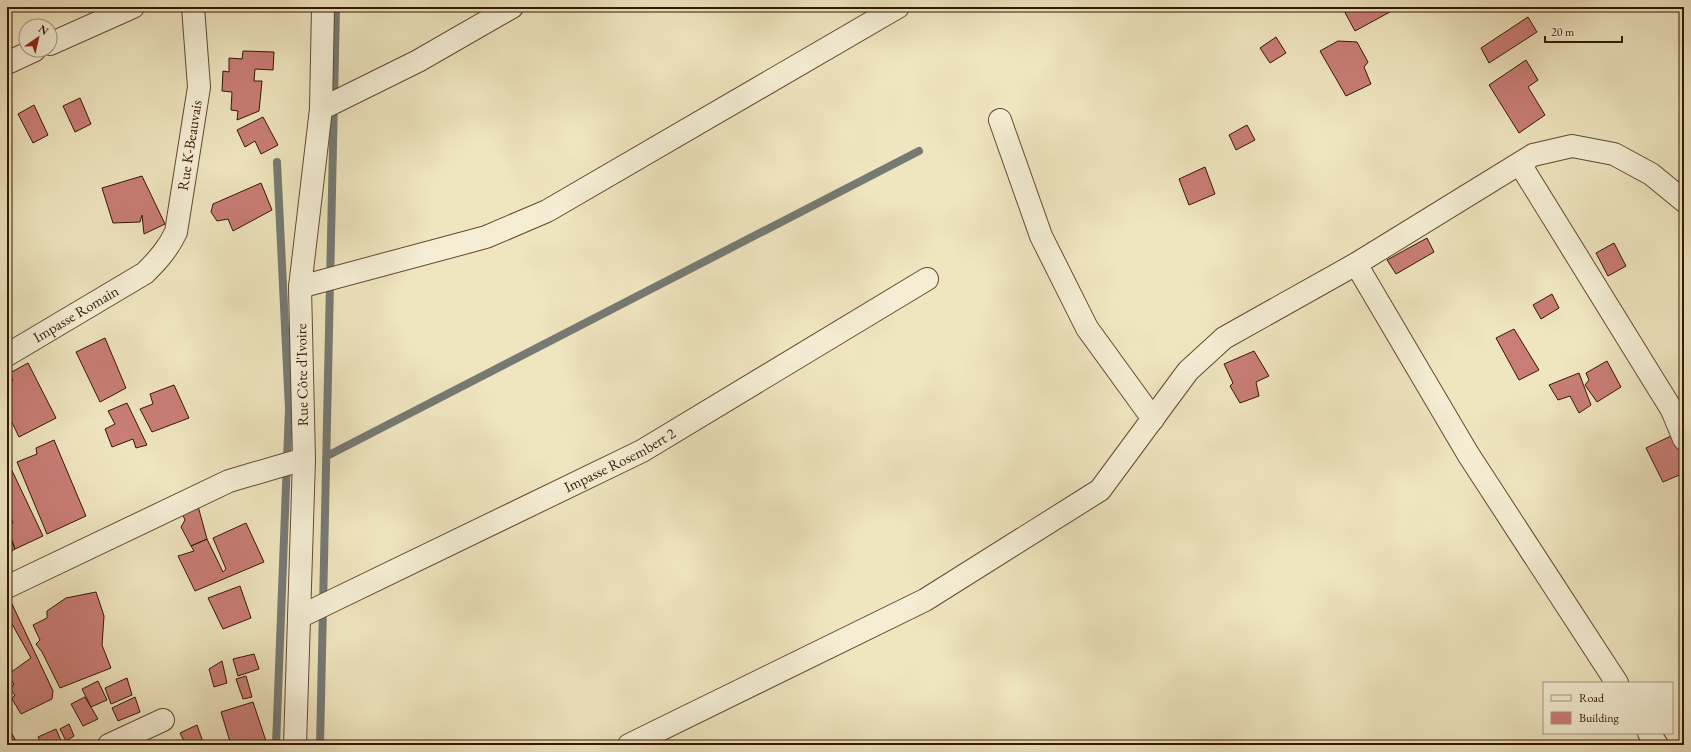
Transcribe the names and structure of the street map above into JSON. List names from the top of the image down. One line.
{"streets":{"street":["Rue K-Beauvais","Impasse Romain","Rue Côte d'Ivoire","Impasse Rosembert 2"]},"crossings":[["Rue K-Beauvais","Impasse Romain"],["Rue Côte d'Ivoire","Impasse Rosembert 2"]],"legend":["Road","Building"],"scale_bar":"20 m","north":"top right"}
